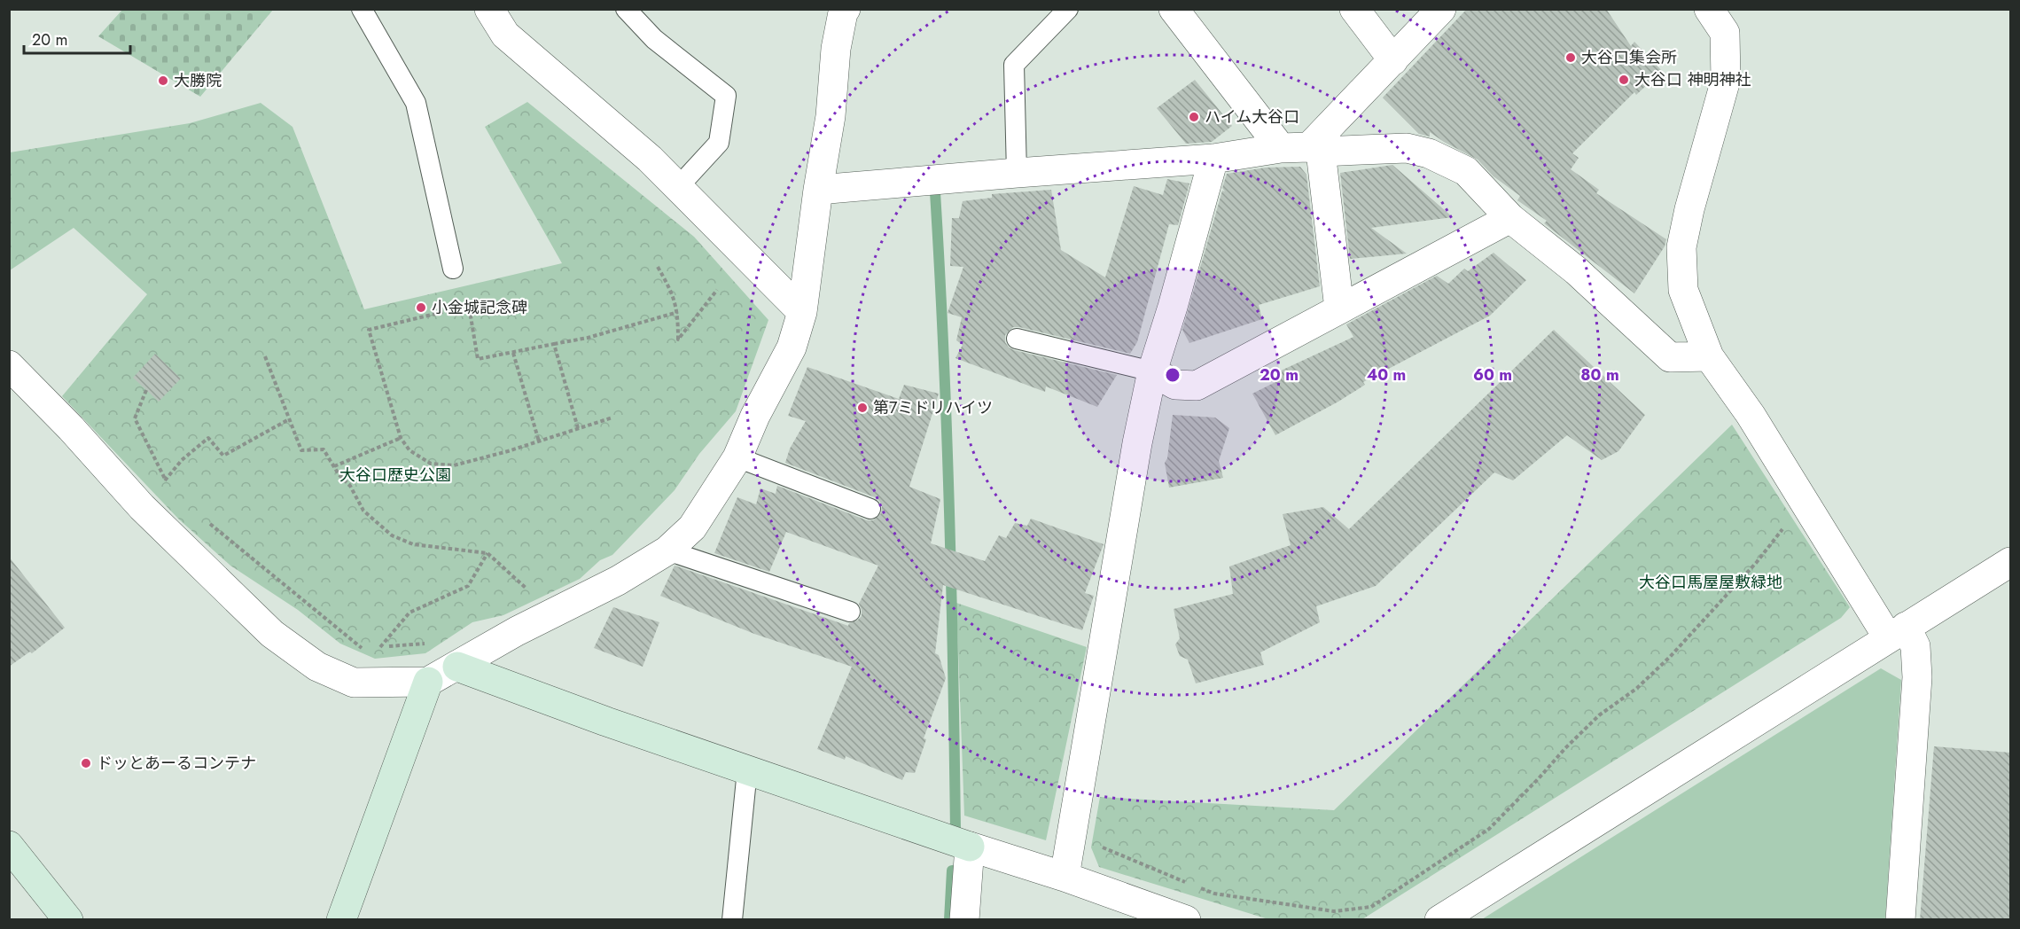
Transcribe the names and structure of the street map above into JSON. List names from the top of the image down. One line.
{"parks":["大谷口歴史公園","大谷口馬屋屋敷緑地"],"places":["大谷口集会所","大谷口 神明神社","大勝院","ハイム大谷口","小金城記念碑","第7ミドリハイツ","ドッとあーるコンテナ"],"scale_bar":"20 m","rings":["20 m","40 m","60 m","80 m"]}
